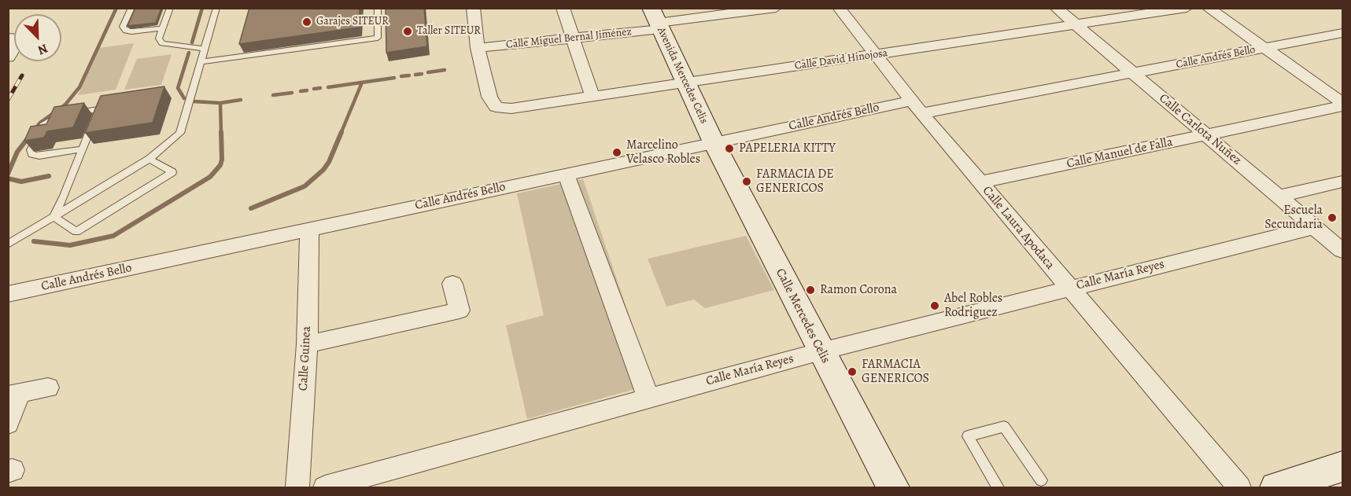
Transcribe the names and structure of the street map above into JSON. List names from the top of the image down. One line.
{"streets":{"main road":["Avenida Mercedes Celis","Calle Mercedes Celis"],"street":["Calle Miguel Bernal Jiménez","Calle Andrés Bello","Calle David Hinojosa","Calle Carlota Nuñez","Calle Manuel de Falla","Calle Laura Apodaca","Calle María Reyes","Calle Guinea"]},"crossings":[["Calle Miguel Bernal Jiménez","Calle David Hinojosa"],["Calle Miguel Bernal Jiménez","Avenida Mercedes Celis"],["Calle Andrés Bello","Avenida Mercedes Celis"],["Calle Andrés Bello","Calle Carlota Nuñez"],["Calle Andrés Bello","Calle Laura Apodaca"],["Calle Andrés Bello","Calle Mercedes Celis"],["Calle Andrés Bello","Calle Guinea"],["Calle David Hinojosa","Avenida Mercedes Celis"],["Calle David Hinojosa","Calle Carlota Nuñez"],["Calle David Hinojosa","Calle Laura Apodaca"],["Avenida Mercedes Celis","Calle Mercedes Celis"],["Calle Carlota Nuñez","Calle Manuel de Falla"],["Calle Carlota Nuñez","Calle María Reyes"],["Calle Manuel de Falla","Calle Laura Apodaca"],["Calle Laura Apodaca","Calle María Reyes"],["Calle María Reyes","Calle Mercedes Celis"]],"places":["Garajes SITEUR","Taller SITEUR","PAPELERIA KITTY","Marcelino Velasco Robles","FARMACIA DE GENERICOS","Escuela Secundaria","Ramon Corona","Abel Robles Rodriguez","FARMACIA GENERICOS"],"north":"bottom right"}
